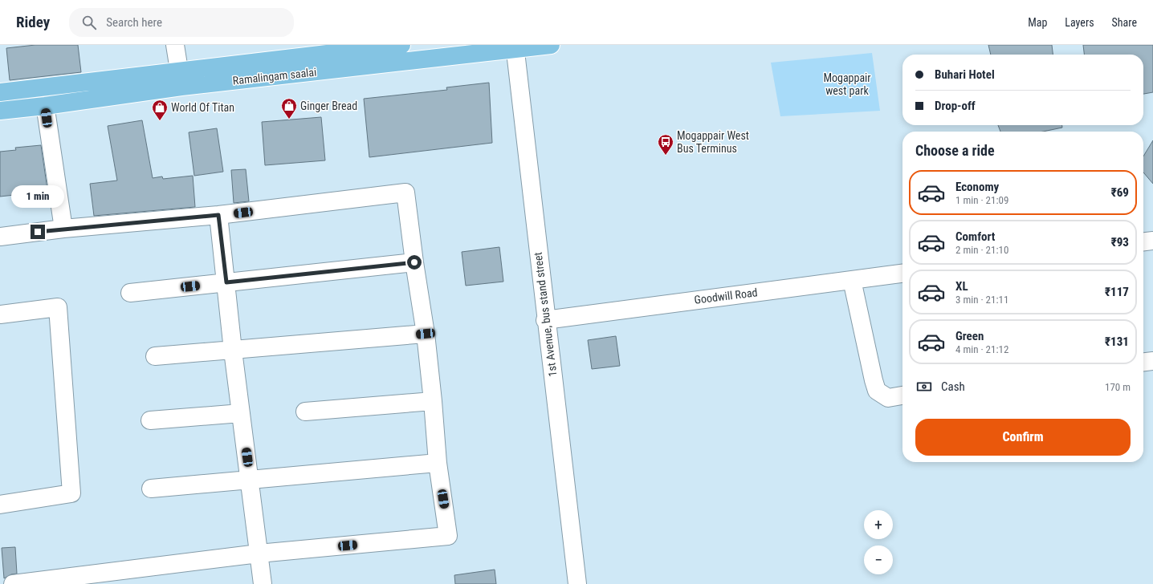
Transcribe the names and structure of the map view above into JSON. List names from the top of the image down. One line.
{"streets":{"main road":["Ramalingam saalai"],"street":["Goodwill Road","1st Avenue, bus stand street"]},"crossings":[["Ramalingam saalai","1st Avenue, bus stand street"],["Goodwill Road","1st Avenue, bus stand street"]],"parks":["Mogappair west park"],"places":{"shop":["Ginger Bread","World Of Titan"],"bus stop":["Mogappair West Bus Terminus"]},"page":{"header":"Ridey","search":"Search here","nav":["Map","Layers","Share"],"banner":["Buhari Hotel","Drop-off"],"heading":"Choose a ride","list":[{"name":"Economy","note":"1 min · 21:09","value":"₹69"},{"name":"Comfort","note":"2 min · 21:10","value":"₹93"},{"name":"XL","note":"3 min · 21:11","value":"₹117"},{"name":"Green","note":"4 min · 21:12","value":"₹131"}],"bubble":"1 min","pay":["Cash","170 m"],"buttons":"Confirm","map_buttons":["+","−"]}}
